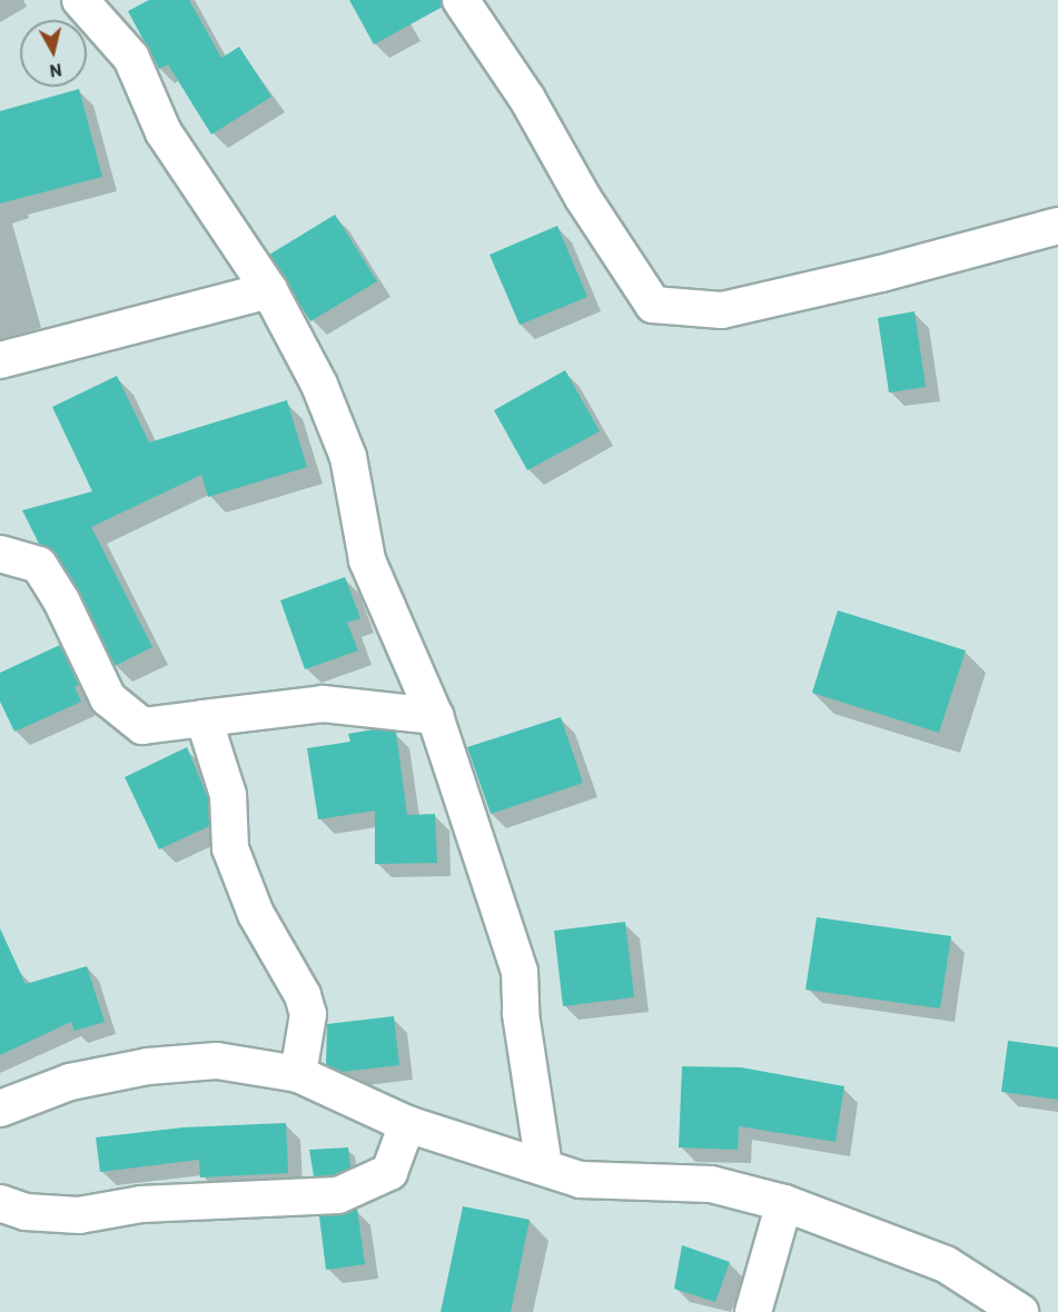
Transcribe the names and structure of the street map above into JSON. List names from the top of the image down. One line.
{"north":"bottom"}
